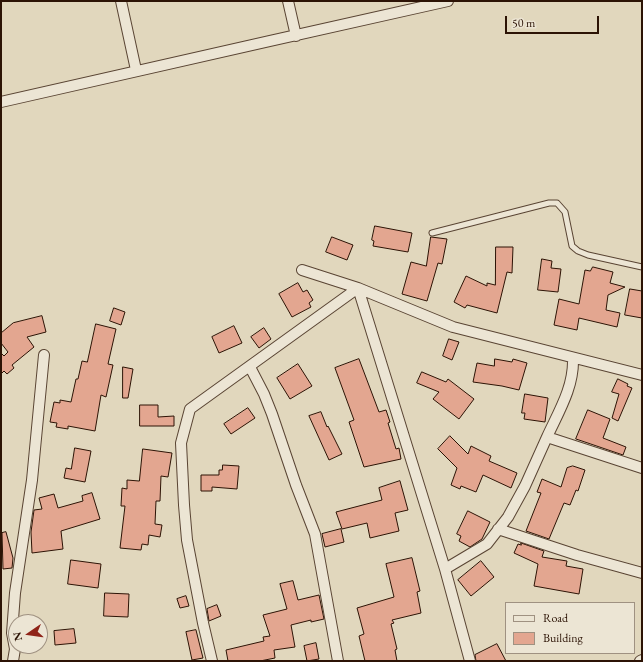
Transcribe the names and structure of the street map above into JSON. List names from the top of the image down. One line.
{"legend":["Road","Building"],"scale_bar":"50 m","north":"left"}
